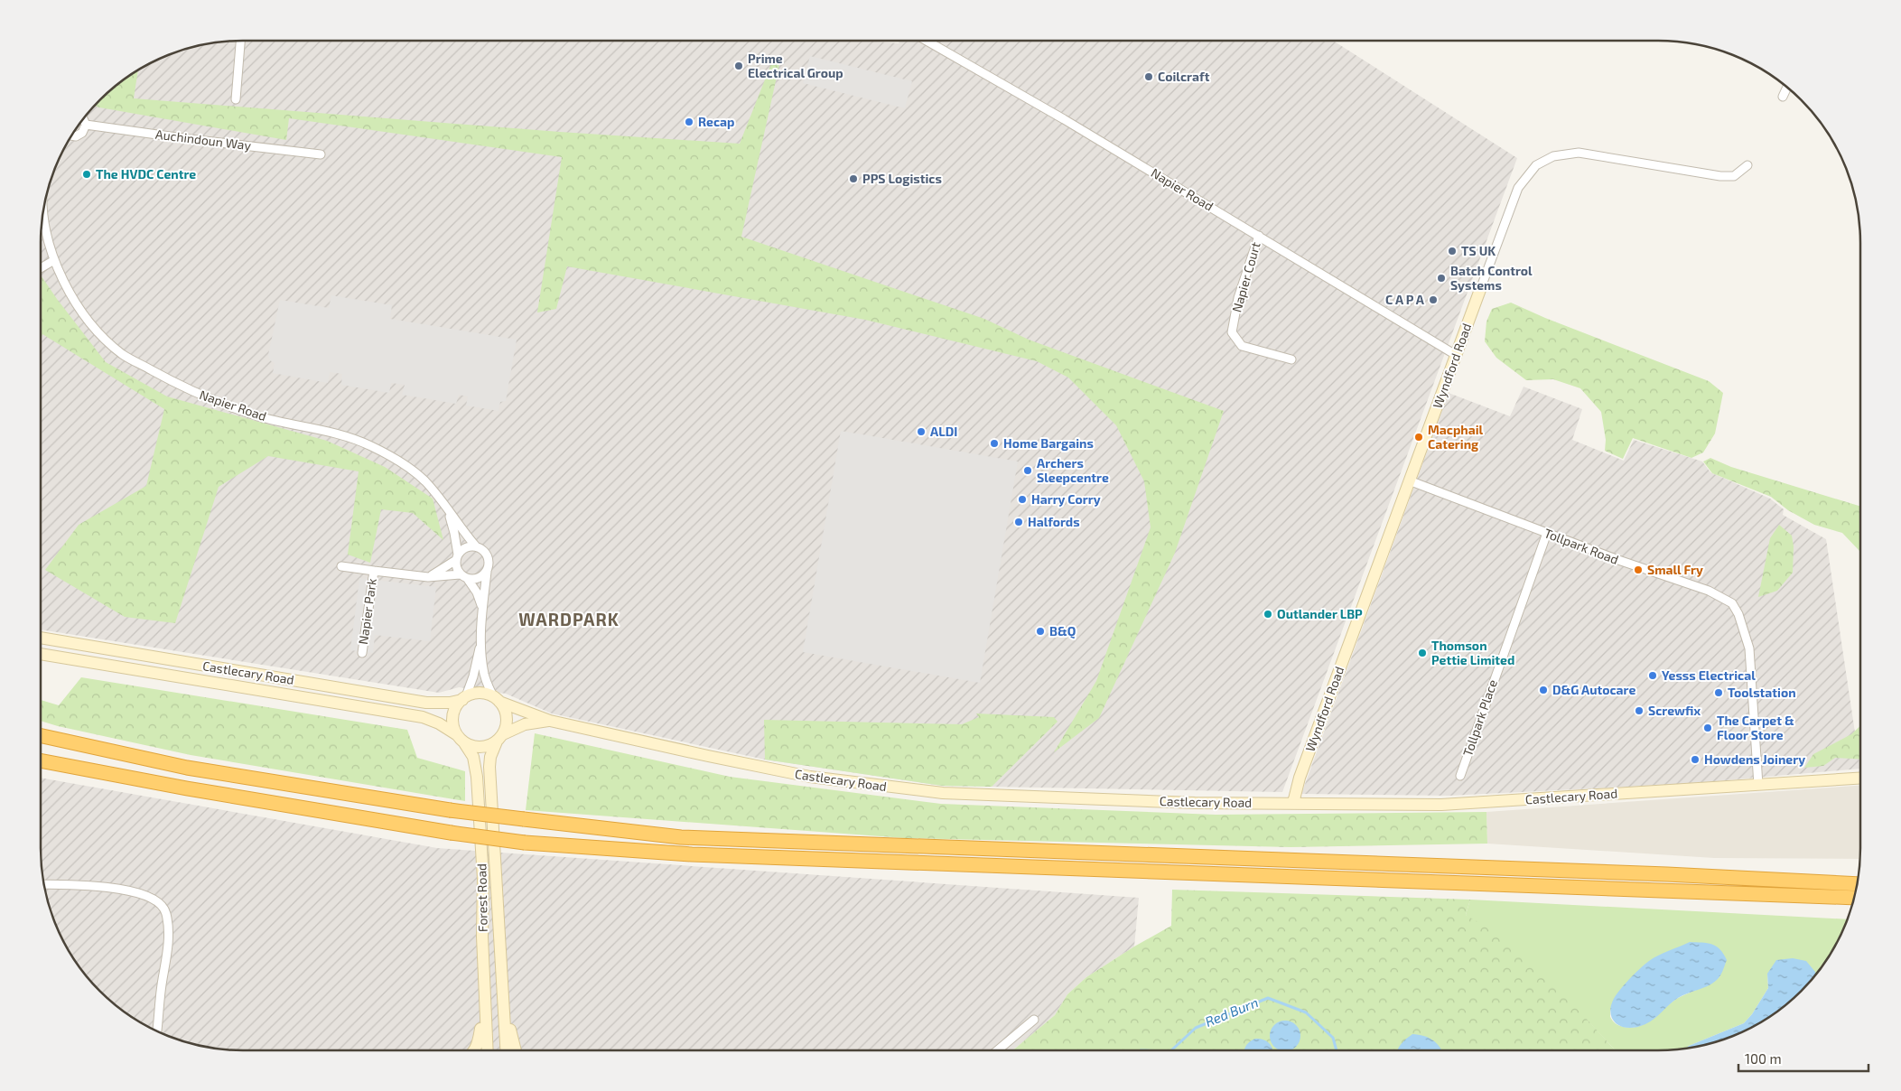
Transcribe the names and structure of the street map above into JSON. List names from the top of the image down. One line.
{"streets":{"main road":["Wyndford Road","Castlecary Road","Forest Road"],"street":["Auchindoun Way","Napier Road","Napier Court","Tollpark Road","Napier Park","Tollpark Place"]},"crossings":[["Napier Road","Napier Court"],["Napier Road","Wyndford Road"],["Napier Road","Napier Park"],["Wyndford Road","Tollpark Road"],["Wyndford Road","Castlecary Road"],["Tollpark Road","Castlecary Road"],["Tollpark Road","Tollpark Place"],["Castlecary Road","Forest Road"]],"districts":["WARDPARK"],"water":["Red Burn"],"places":["Prime Electrical Group","Coilcraft","Recap","The HVDC Centre","PPS Logistics","TS UK","Batch Control Systems","C A P A","ALDI","Macphail Catering","Home Bargains","Archers Sleepcentre","Harry Corry","Halfords","Small Fry","Outlander LBP","B&Q","Thomson Pettie Limited","Yesss Electrical","D&G Autocare","Toolstation","Screwfix","The Carpet & Floor Store","Howdens Joinery"],"scale_bar":"100 m"}
